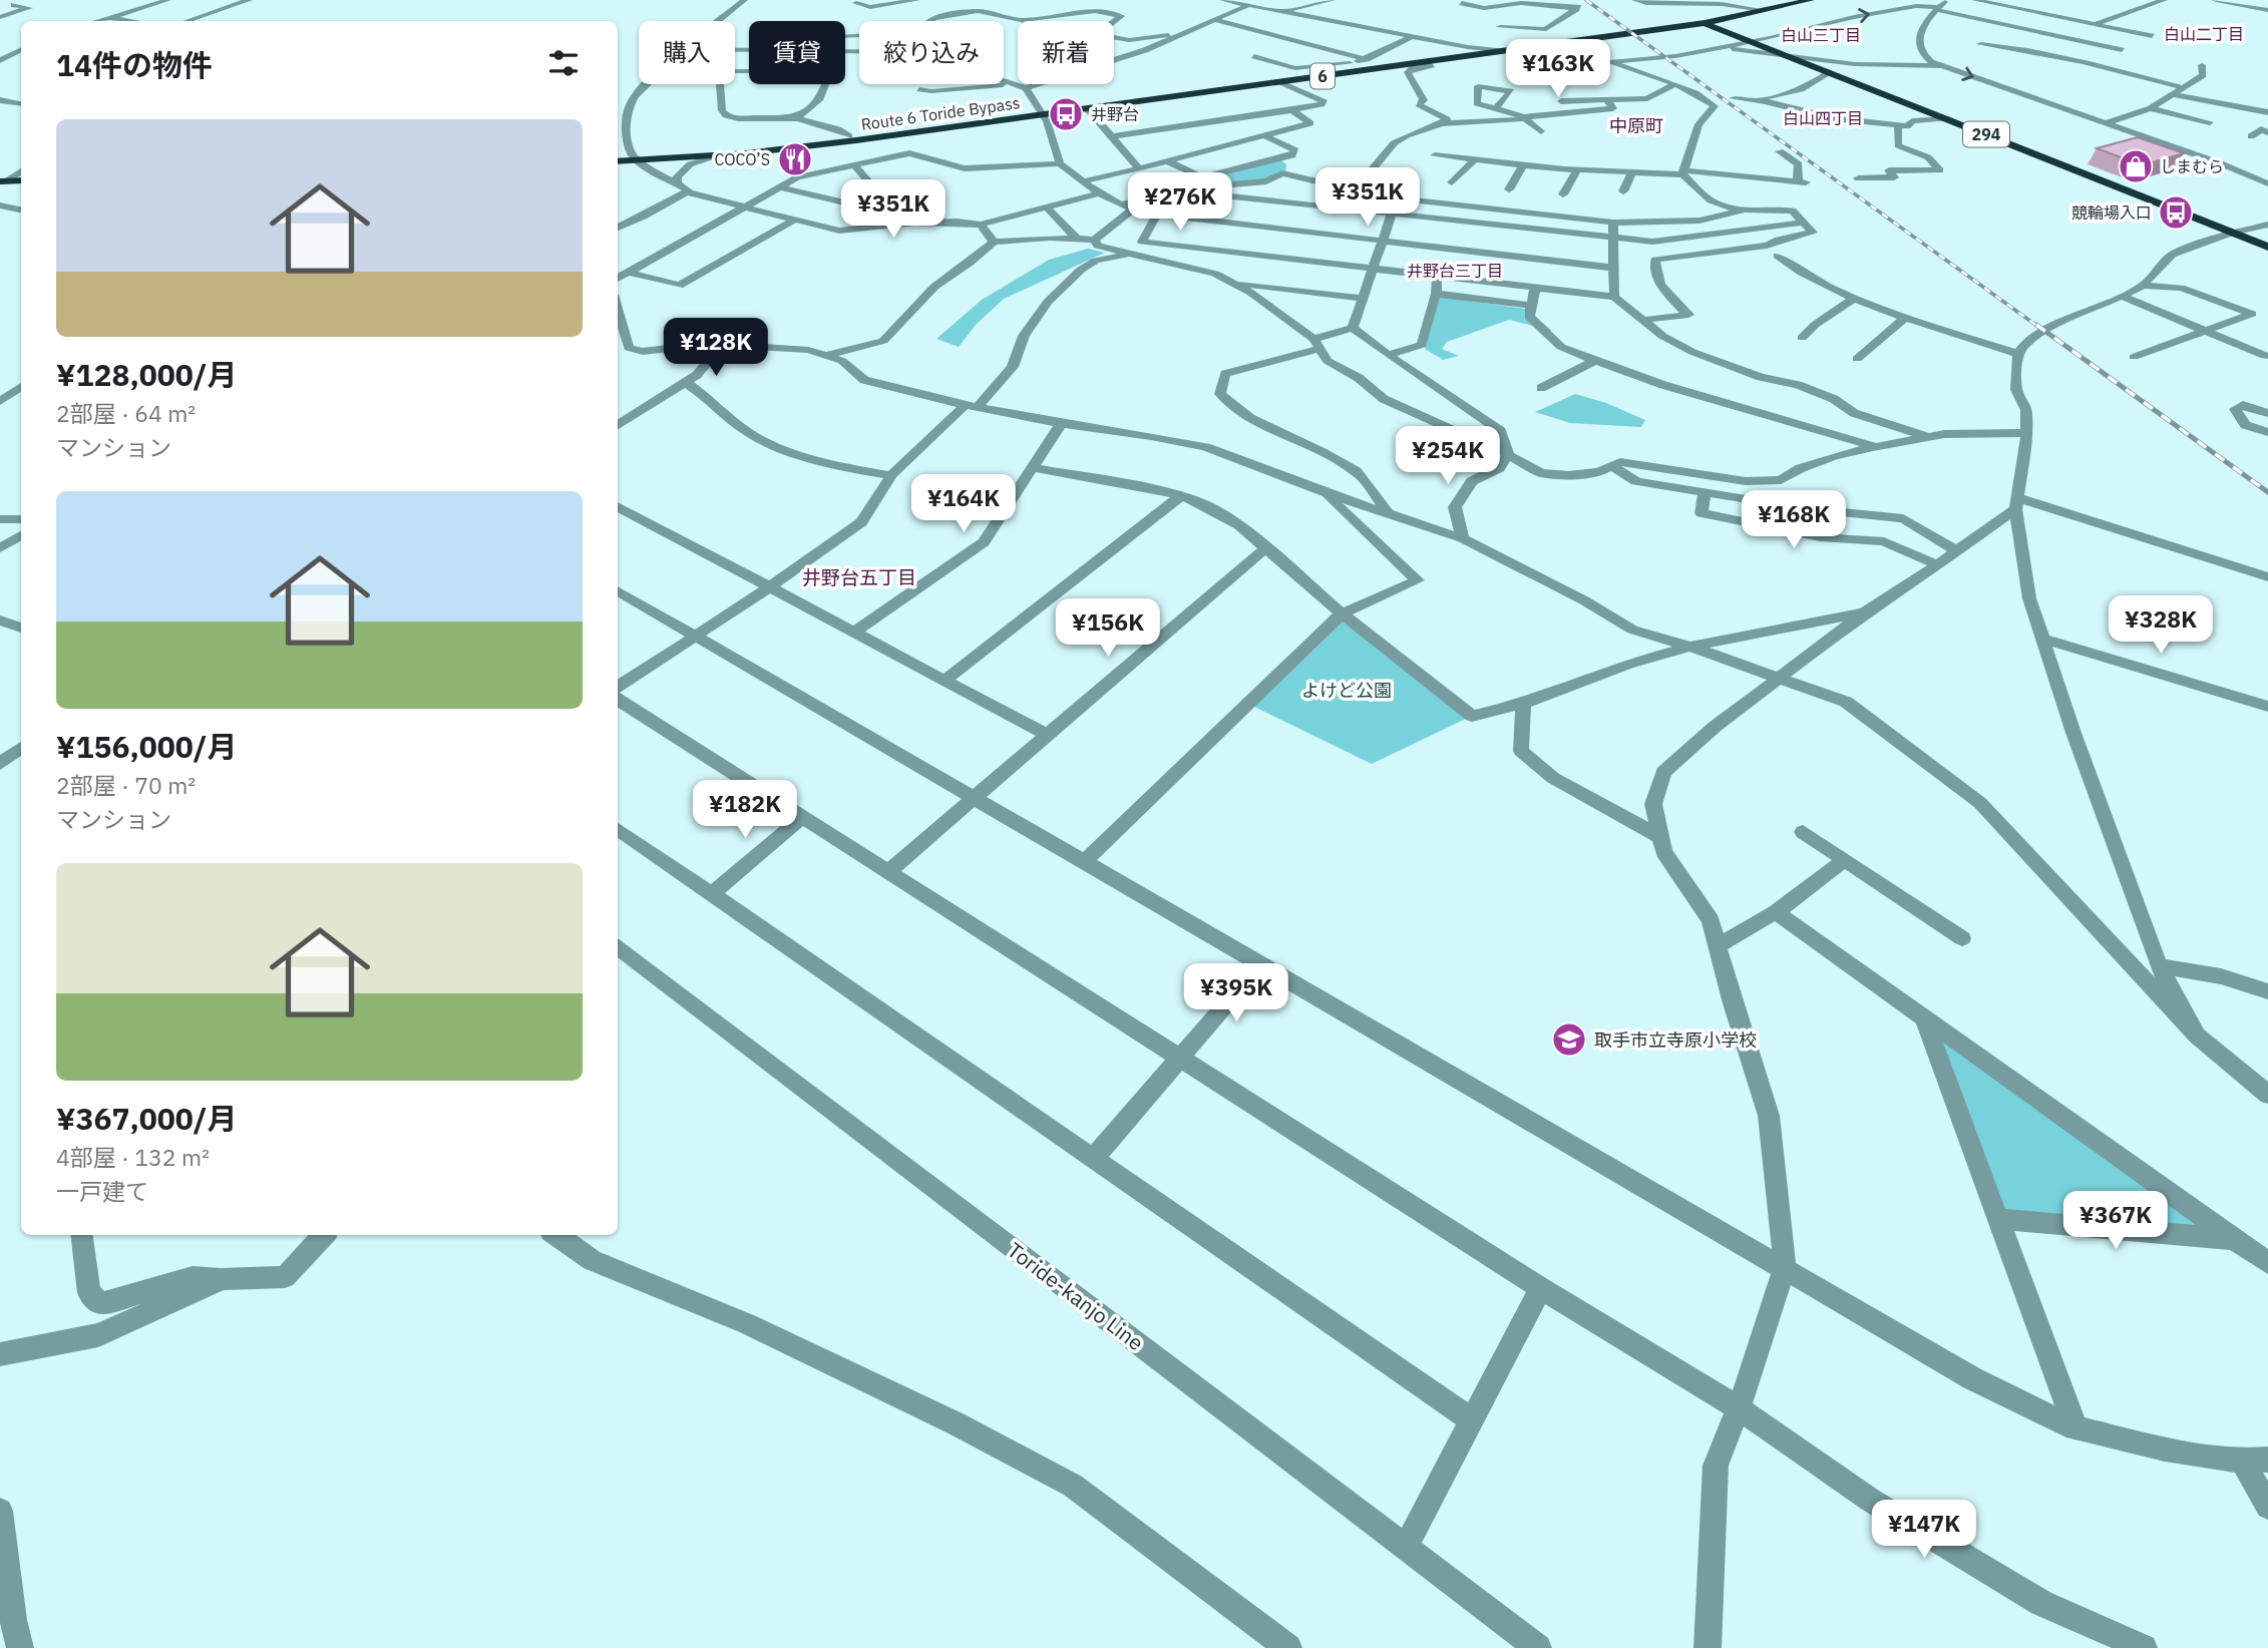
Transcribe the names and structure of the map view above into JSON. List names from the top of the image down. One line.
{"streets":{"highway":["6","Route 6 Toride Bypass","294"],"street":["Toride-kanjo Line"]},"crossings":[["Route 6 Toride Bypass","294"]],"districts":["白山二丁目","白山三丁目","白山四丁目","中原町","井野台三丁目","井野台五丁目"],"parks":["よけど公園"],"places":{"bus stop":["井野台","競輪場入口"],"restaurant":["COCO’S"],"shop":["しまむら"],"school or university":["取手市立寺原小学校"]},"page":{"chip":["購入","賃貸","絞り込み","新着"],"heading":"14件の物件","price":["¥163K","¥351K","¥276K","¥351K","¥128K","¥254K","¥164K","¥168K","¥328K","¥156K","¥182K","¥395K","¥367K","¥147K"],"list":[{"name":"¥128,000/月","note":"2部屋 · 64 m² · マンション"},{"name":"¥156,000/月","note":"2部屋 · 70 m² · マンション"},{"name":"¥367,000/月","note":"4部屋 · 132 m² · 一戸建て"}]}}
